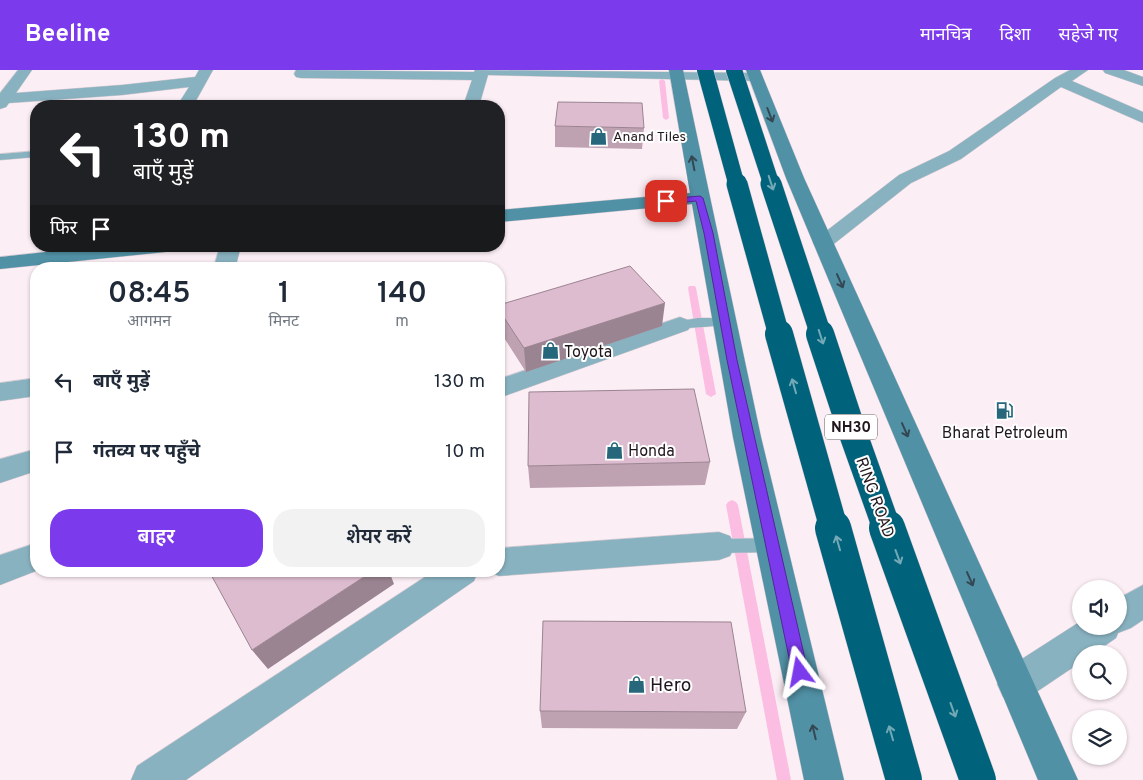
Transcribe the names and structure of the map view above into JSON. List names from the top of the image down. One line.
{"streets":{"highway":["NH30","RING ROAD"]},"places":{"shop":["Anand Tiles","Toyota","Honda","Hero"],"fuel station":["Bharat Petroleum"]},"page":{"header":"Beeline","nav":["मानचित्र","दिशा","सहेजे गए"],"turn":["130 m","बाएँ मुड़ें"],"then":"फिर","eta":["08:45","आगमन","1","मिनट","140","m"],"list":[{"name":"बाएँ मुड़ें","value":"130 m"},{"name":"गंतव्य पर पहुँचे","value":"10 m"}],"buttons":["बाहर","शेयर करें"]}}
